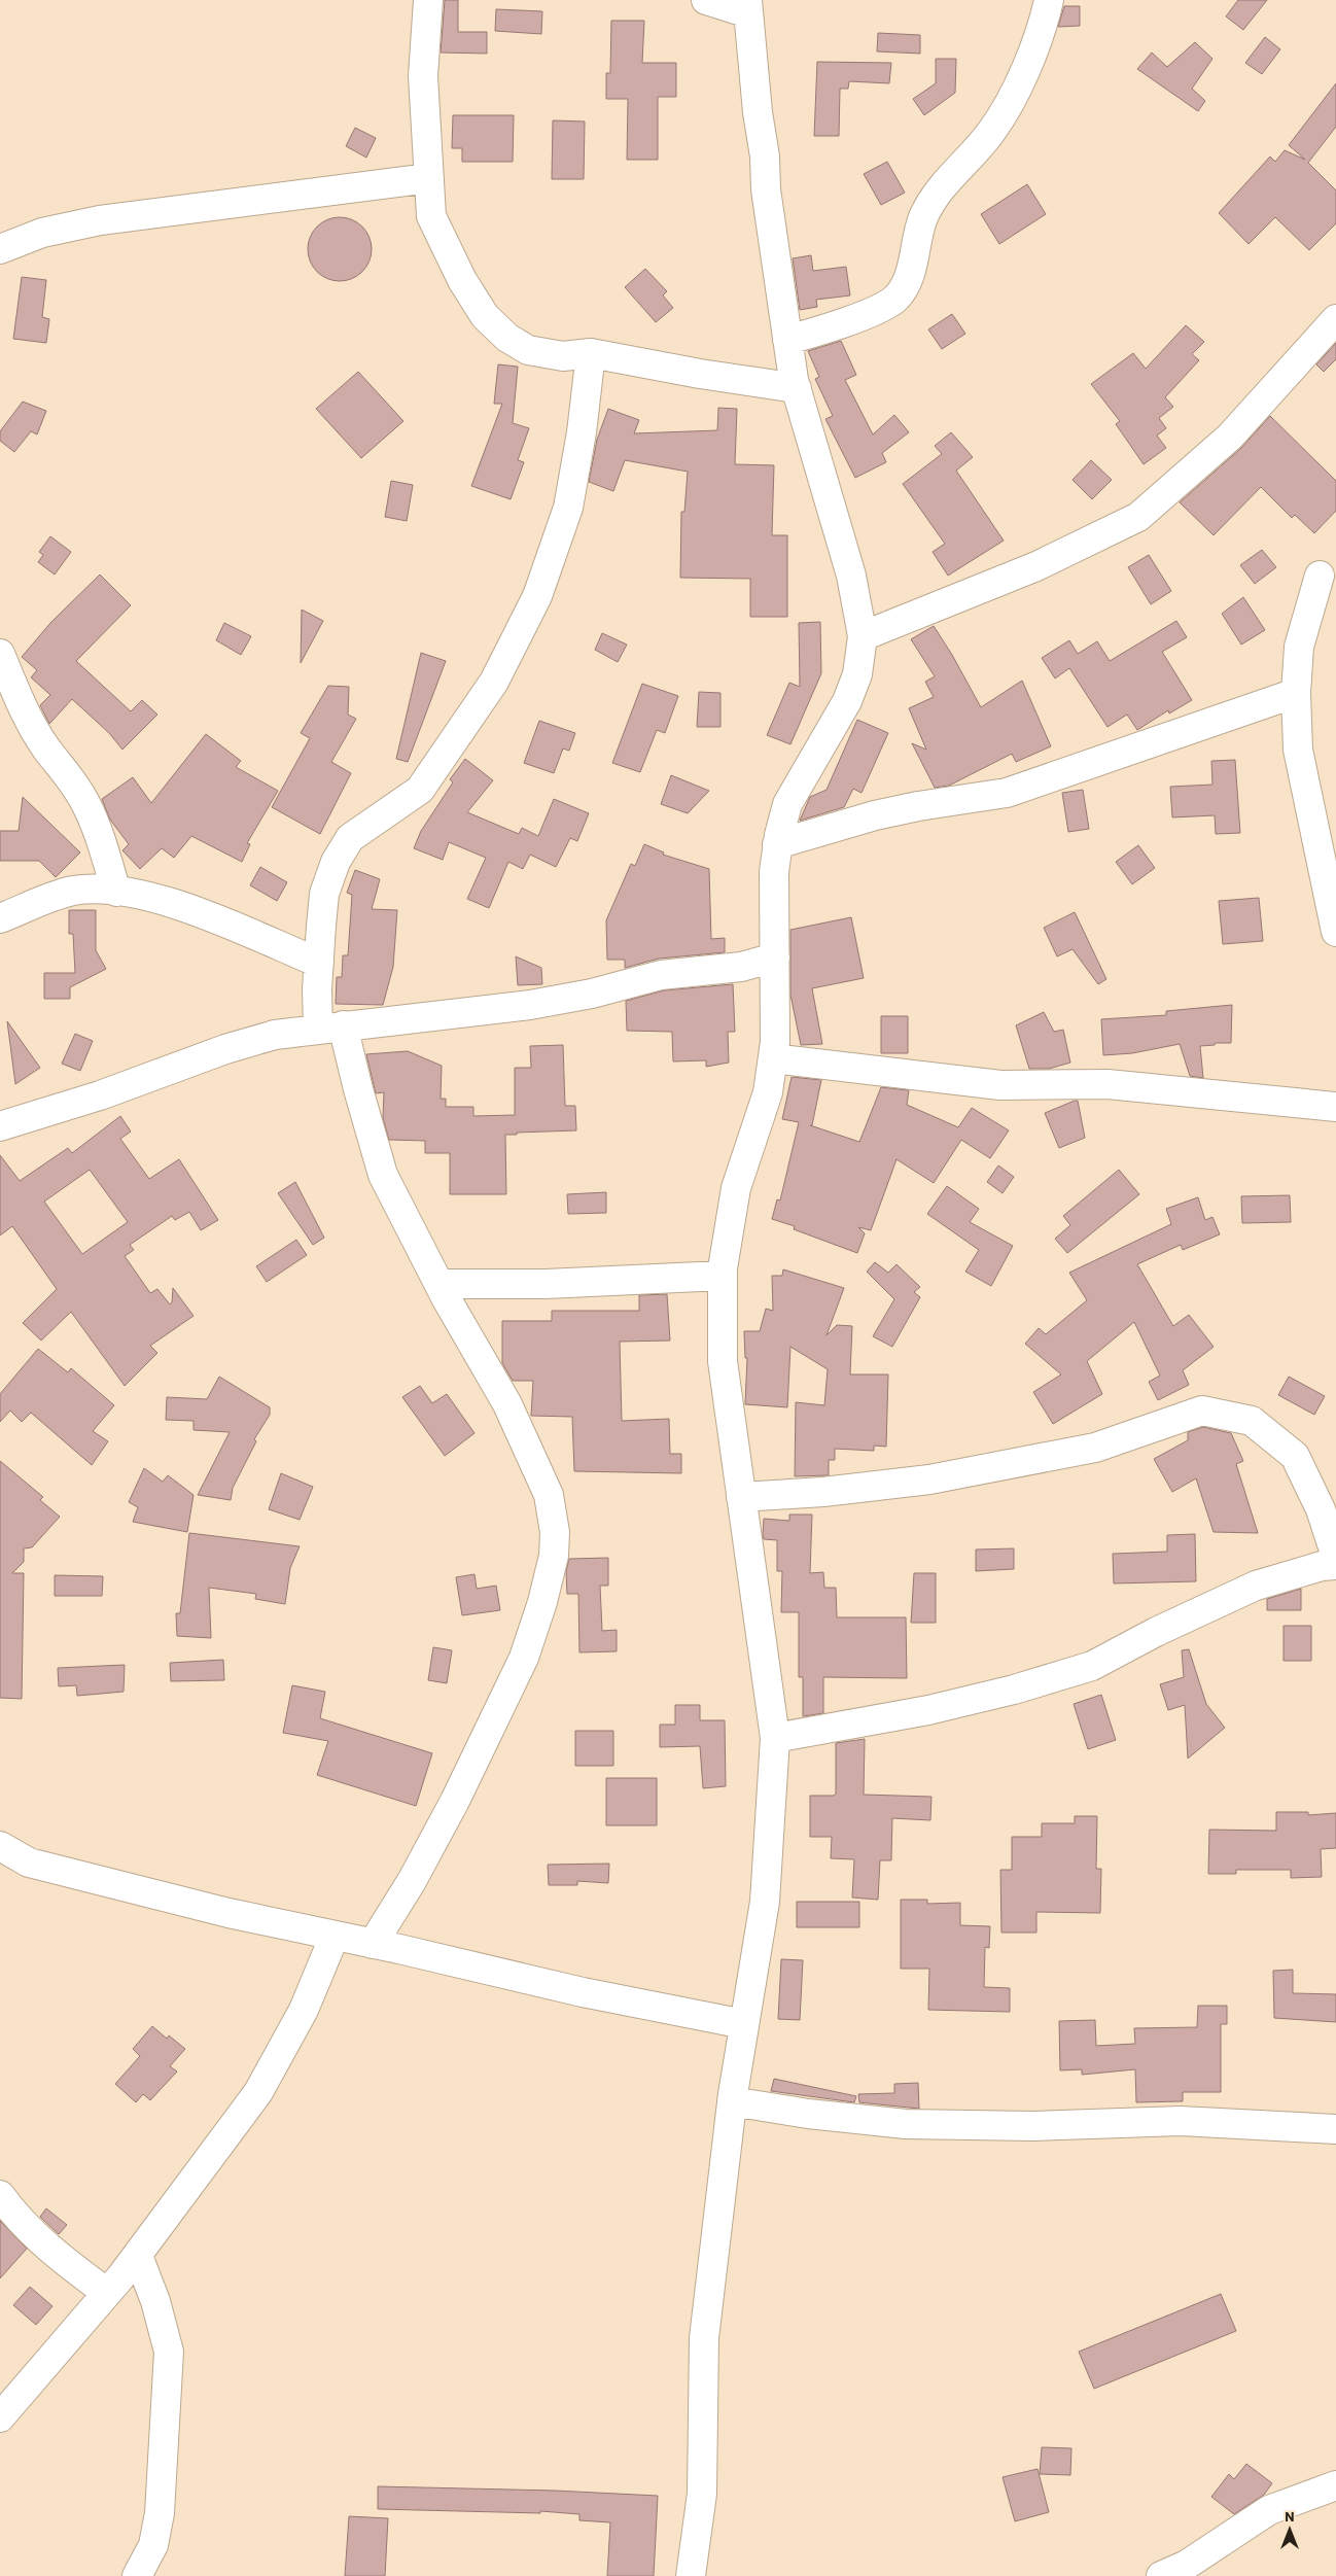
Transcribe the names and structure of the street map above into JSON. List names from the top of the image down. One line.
{"north":"top"}
